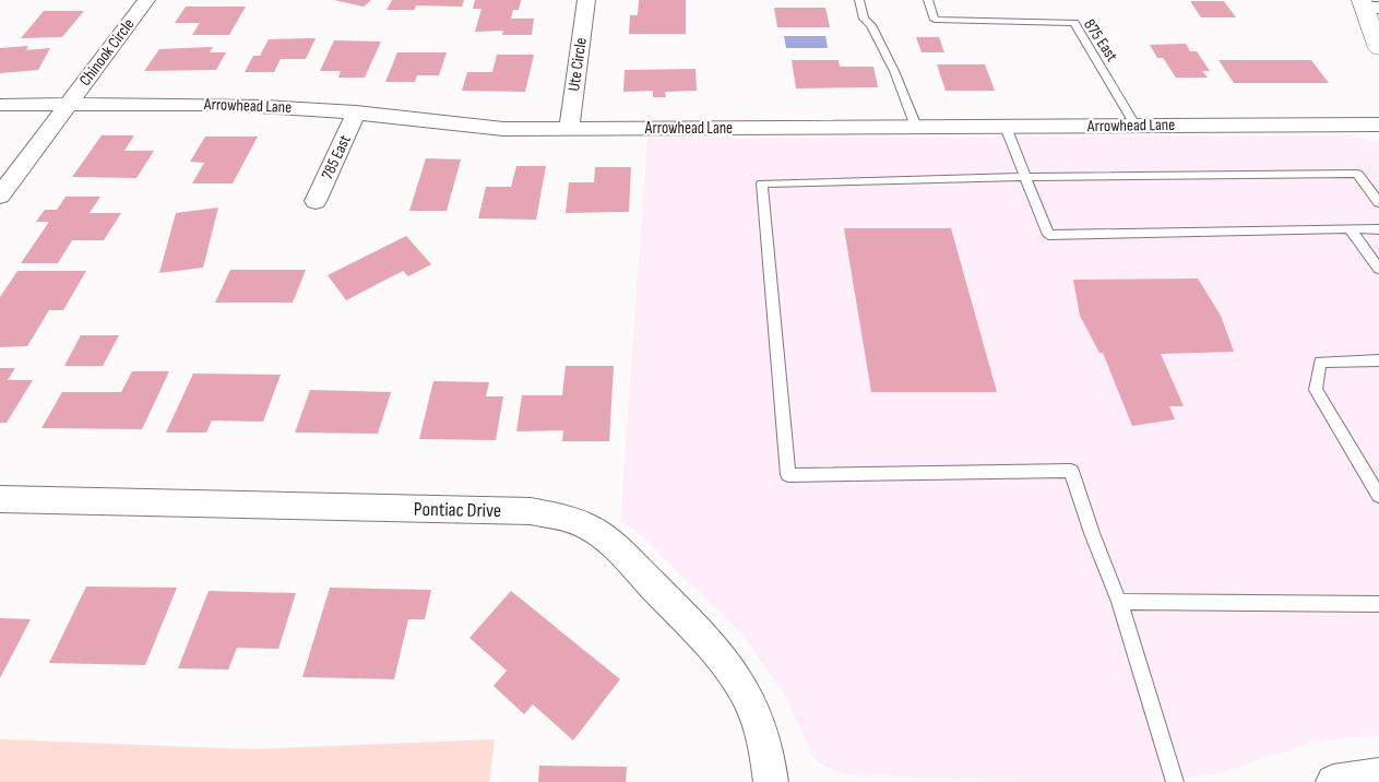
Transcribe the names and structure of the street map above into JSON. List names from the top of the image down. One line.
{"streets":{"street":["Chinook Circle","Ute Circle","Arrowhead Lane","785 East","Pontiac Drive"],"lane":["875 East"]},"crossings":[["875 East","Arrowhead Lane"],["Chinook Circle","Arrowhead Lane"],["Ute Circle","Arrowhead Lane"],["Arrowhead Lane","785 East"]]}
